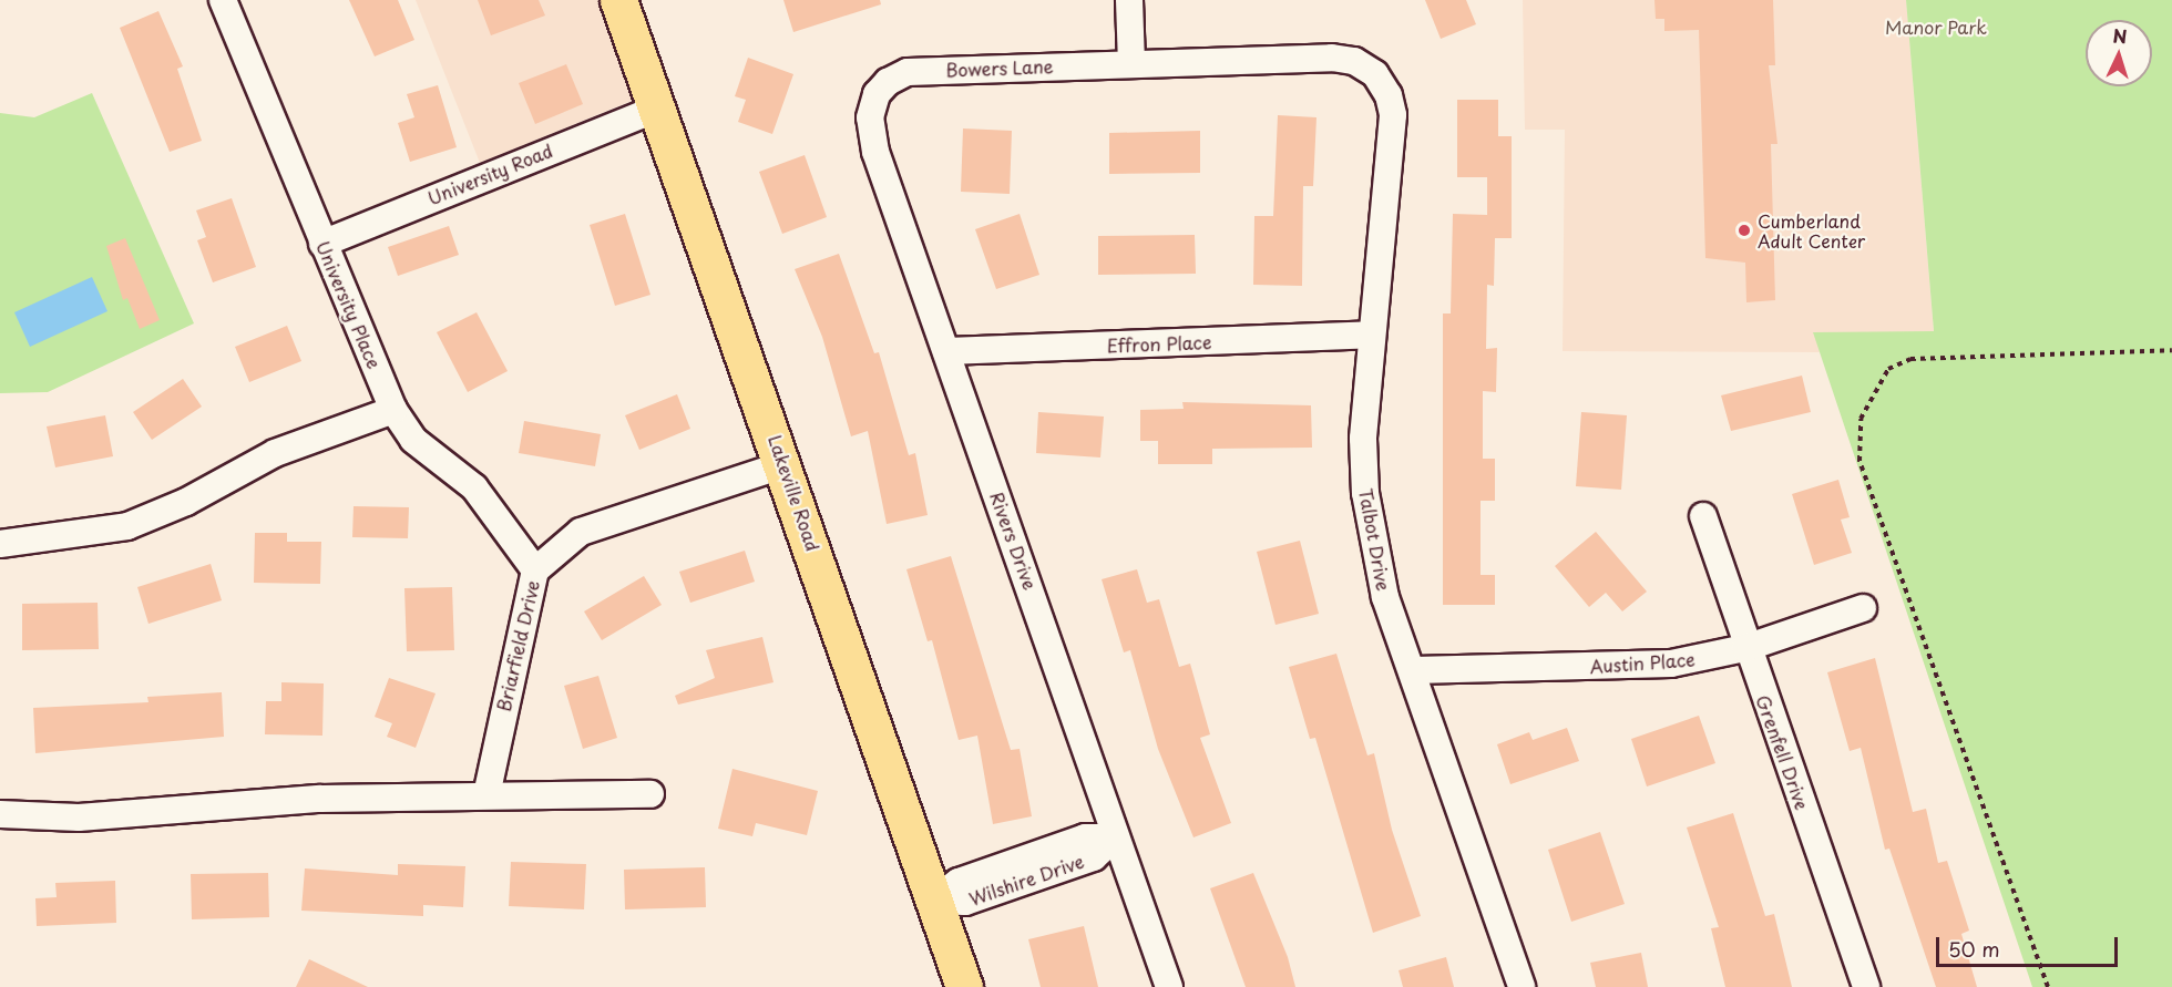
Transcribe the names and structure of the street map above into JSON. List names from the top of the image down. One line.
{"streets":{"main road":["Lakeville Road"],"street":["Bowers Lane","University Road","University Place","Effron Place","Talbot Drive","Rivers Drive","Briarfield Drive","Austin Place","Grenfell Drive","Wilshire Drive"]},"crossings":[["Bowers Lane","Talbot Drive"],["Bowers Lane","Rivers Drive"],["University Road","University Place"],["University Road","Lakeville Road"],["University Place","Briarfield Drive"],["Effron Place","Talbot Drive"],["Effron Place","Rivers Drive"],["Lakeville Road","Briarfield Drive"],["Lakeville Road","Wilshire Drive"],["Talbot Drive","Austin Place"],["Rivers Drive","Wilshire Drive"],["Austin Place","Grenfell Drive"]],"parks":["Manor Park"],"places":["Cumberland Adult Center"],"scale_bar":"50 m","north":"top"}
